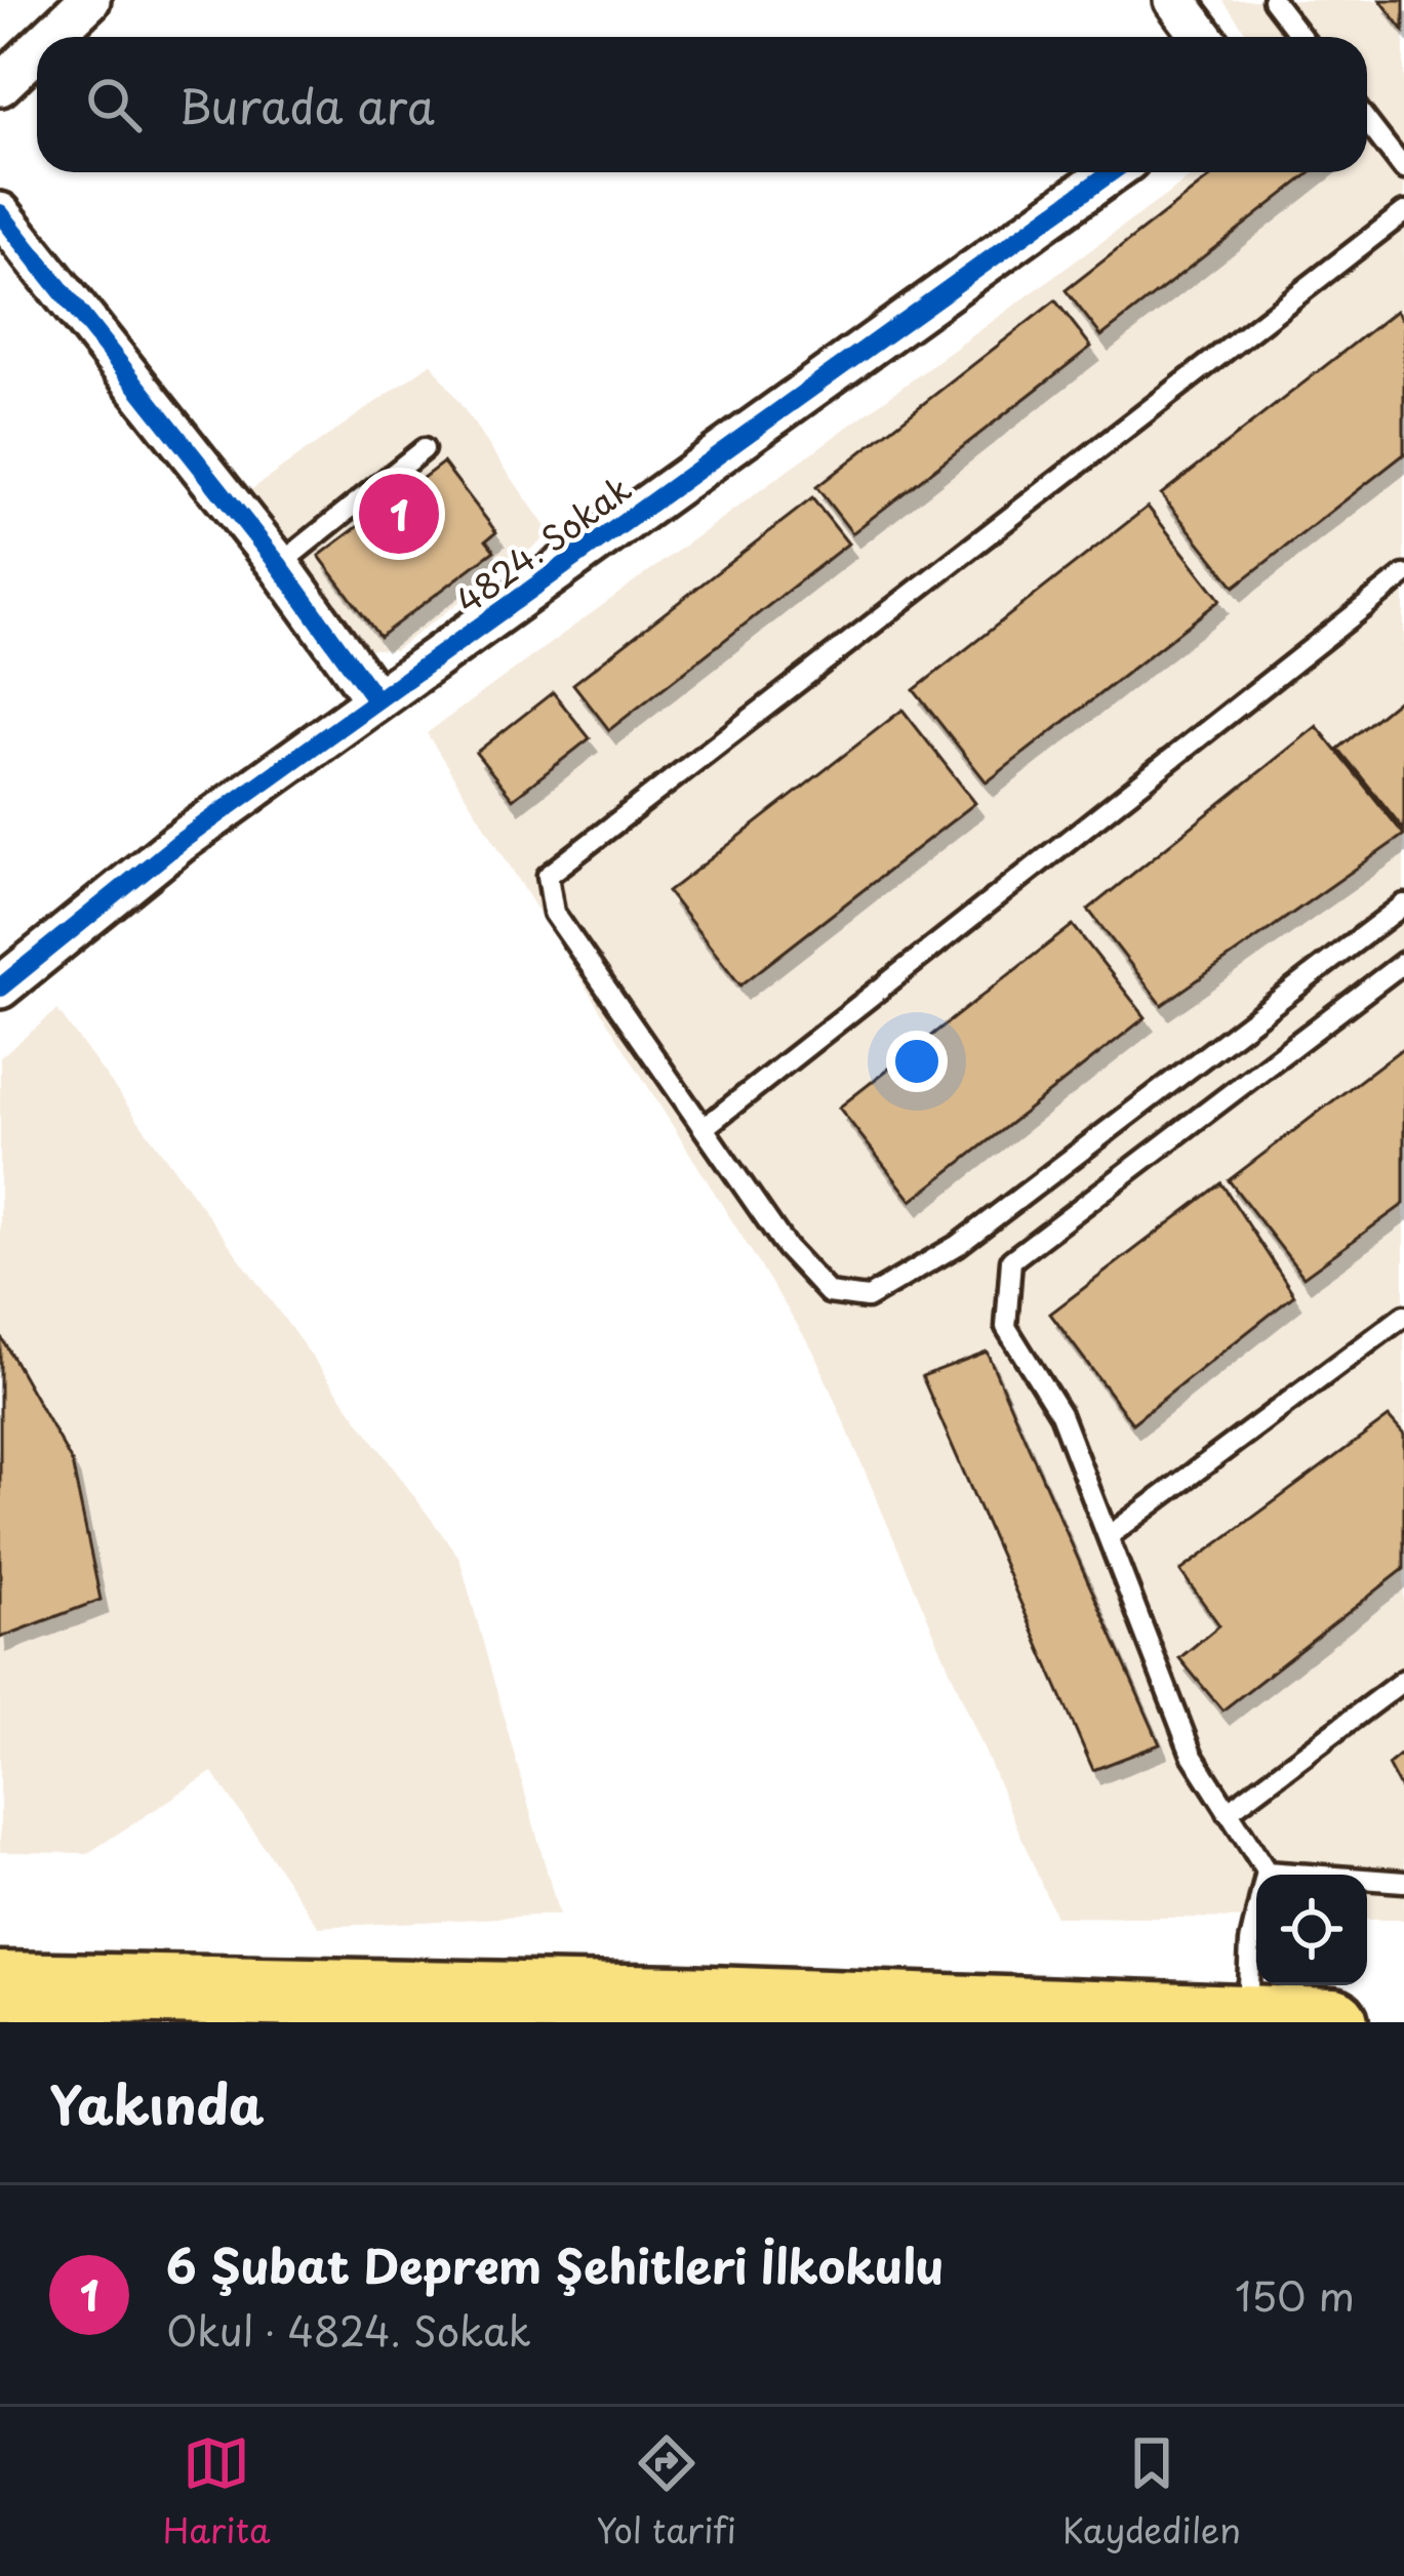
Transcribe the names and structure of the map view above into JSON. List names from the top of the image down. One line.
{"streets":{"street":["4824. Sokak"]},"page":{"search":"Burada ara","pins":"1","heading":"Yakında","list":[{"mark":"1","name":"6 Şubat Deprem Şehitleri İlkokulu","note":"Okul · 4824. Sokak","value":"150 m"}],"nav":["Harita","Yol tarifi","Kaydedilen"]}}
